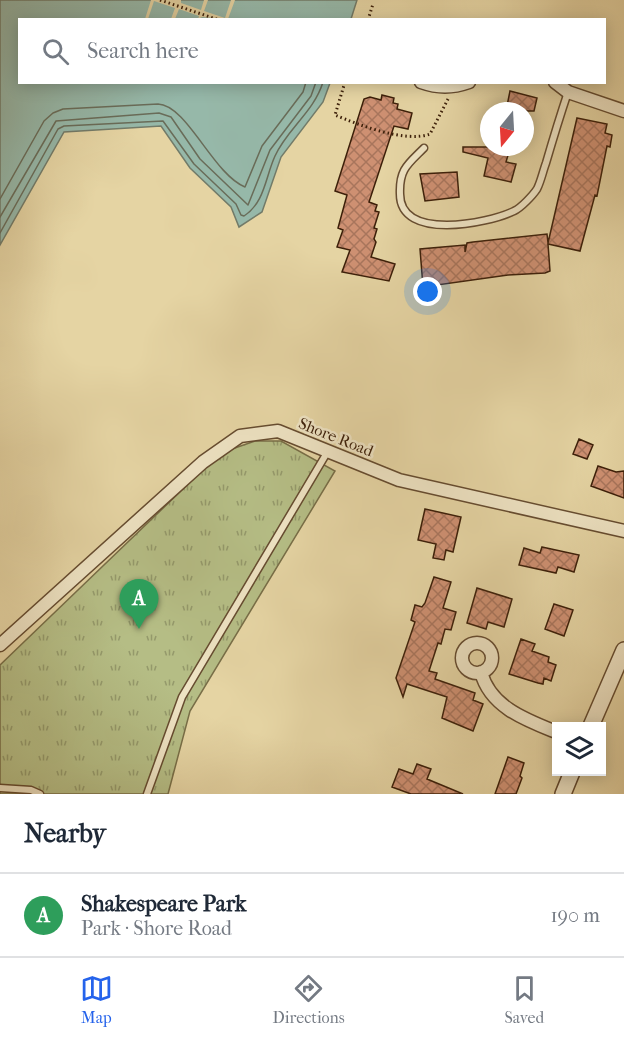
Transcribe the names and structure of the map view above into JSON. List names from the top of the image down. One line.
{"streets":{"street":["Shore Road"]},"north":"bottom","page":{"search":"Search here","pins":"A","heading":"Nearby","list":[{"mark":"A","name":"Shakespeare Park","note":"Park · Shore Road","value":"190 m"}],"nav":["Map","Directions","Saved"]}}
